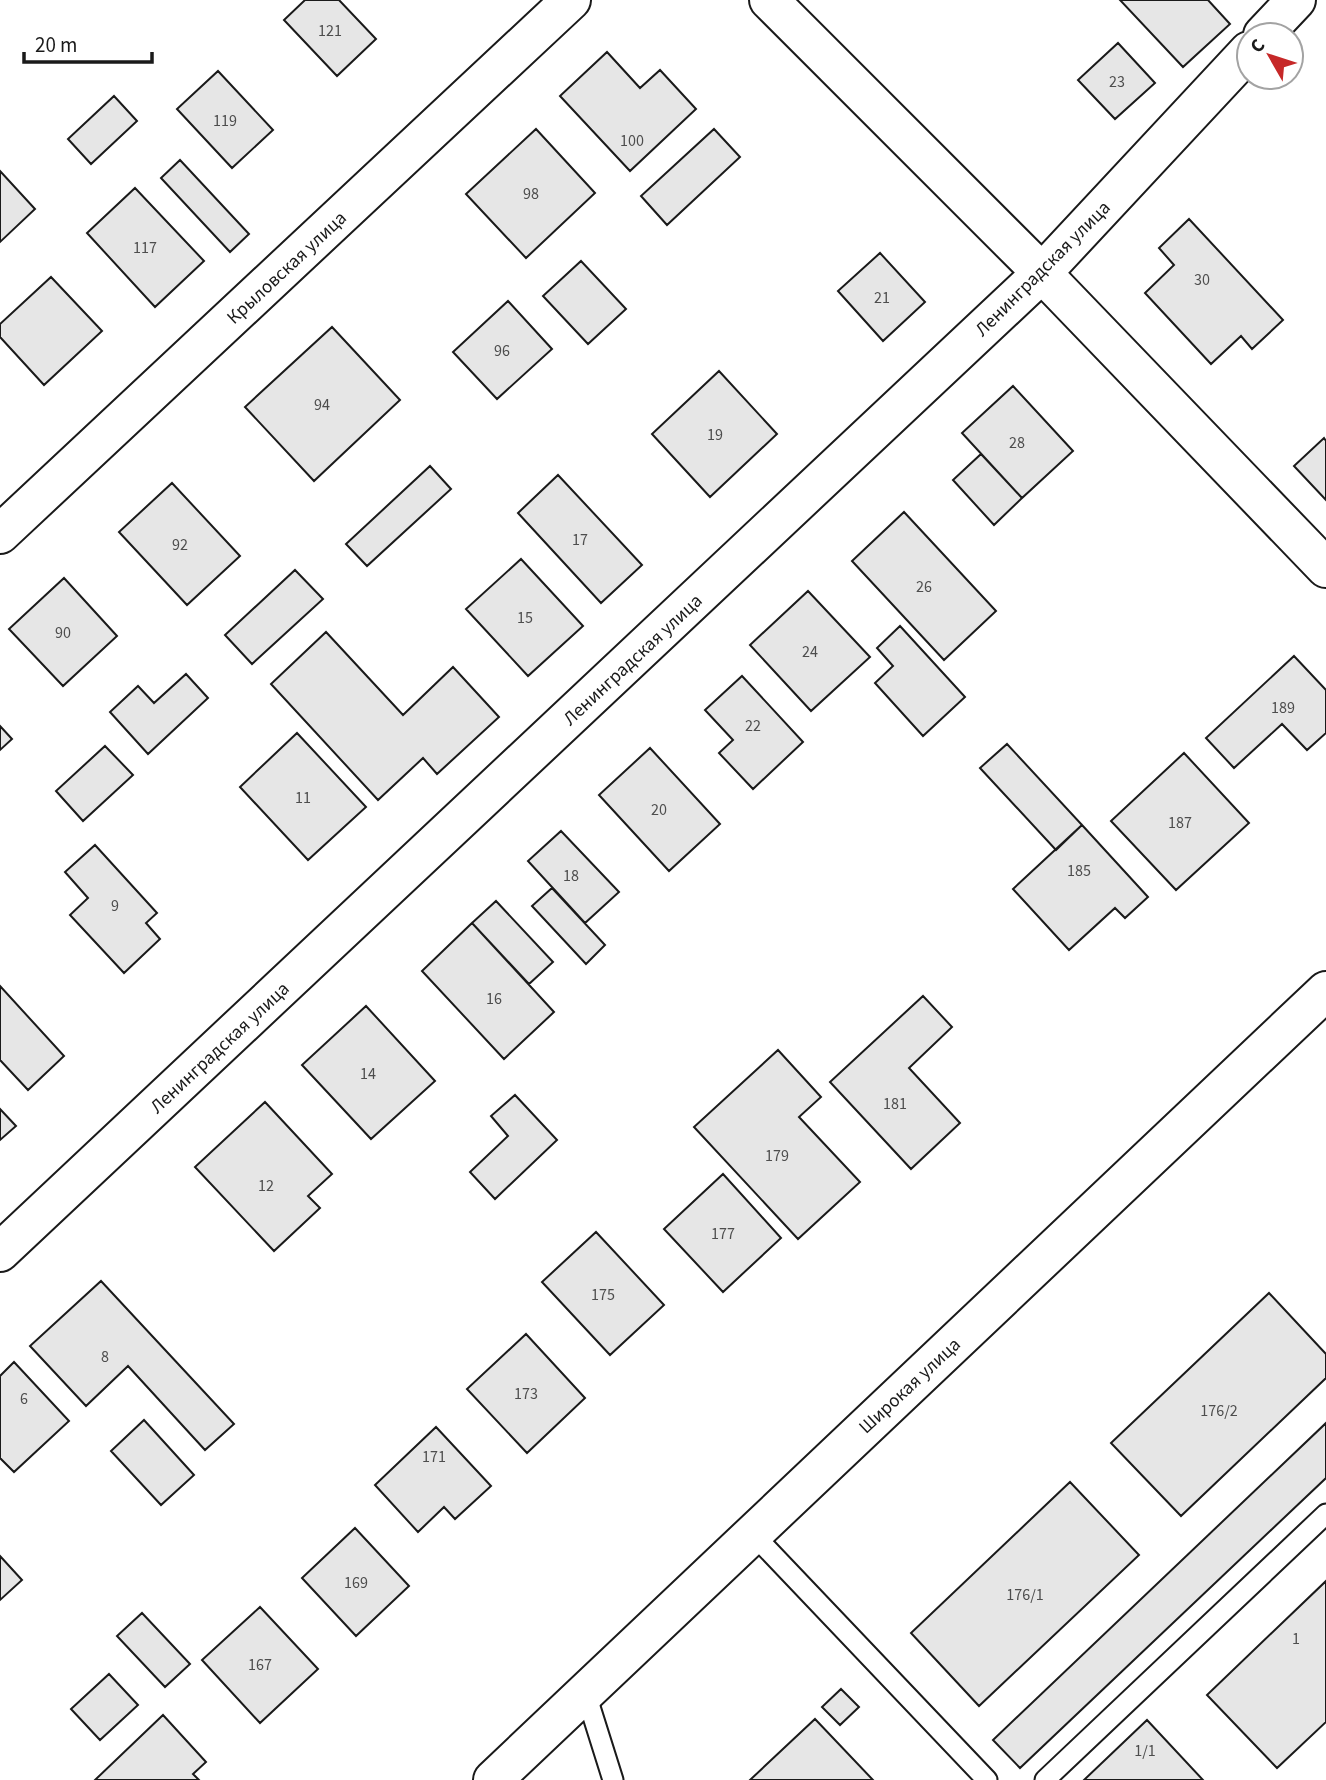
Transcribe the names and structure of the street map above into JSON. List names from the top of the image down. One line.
{"streets":{"street":["Крыловская улица","Ленинградская улица","Широкая улица"]},"house_numbers":["121","23","119","100","98","117","30","21","96","94","19","28","17","92","26","15","90","24","189","22","11","20","187","185","18","9","16","14","181","179","12","177","175","8","173","6","176/2","171","169","176/1","1","167","1/1"],"scale_bar":"20 m","north":"top left"}
